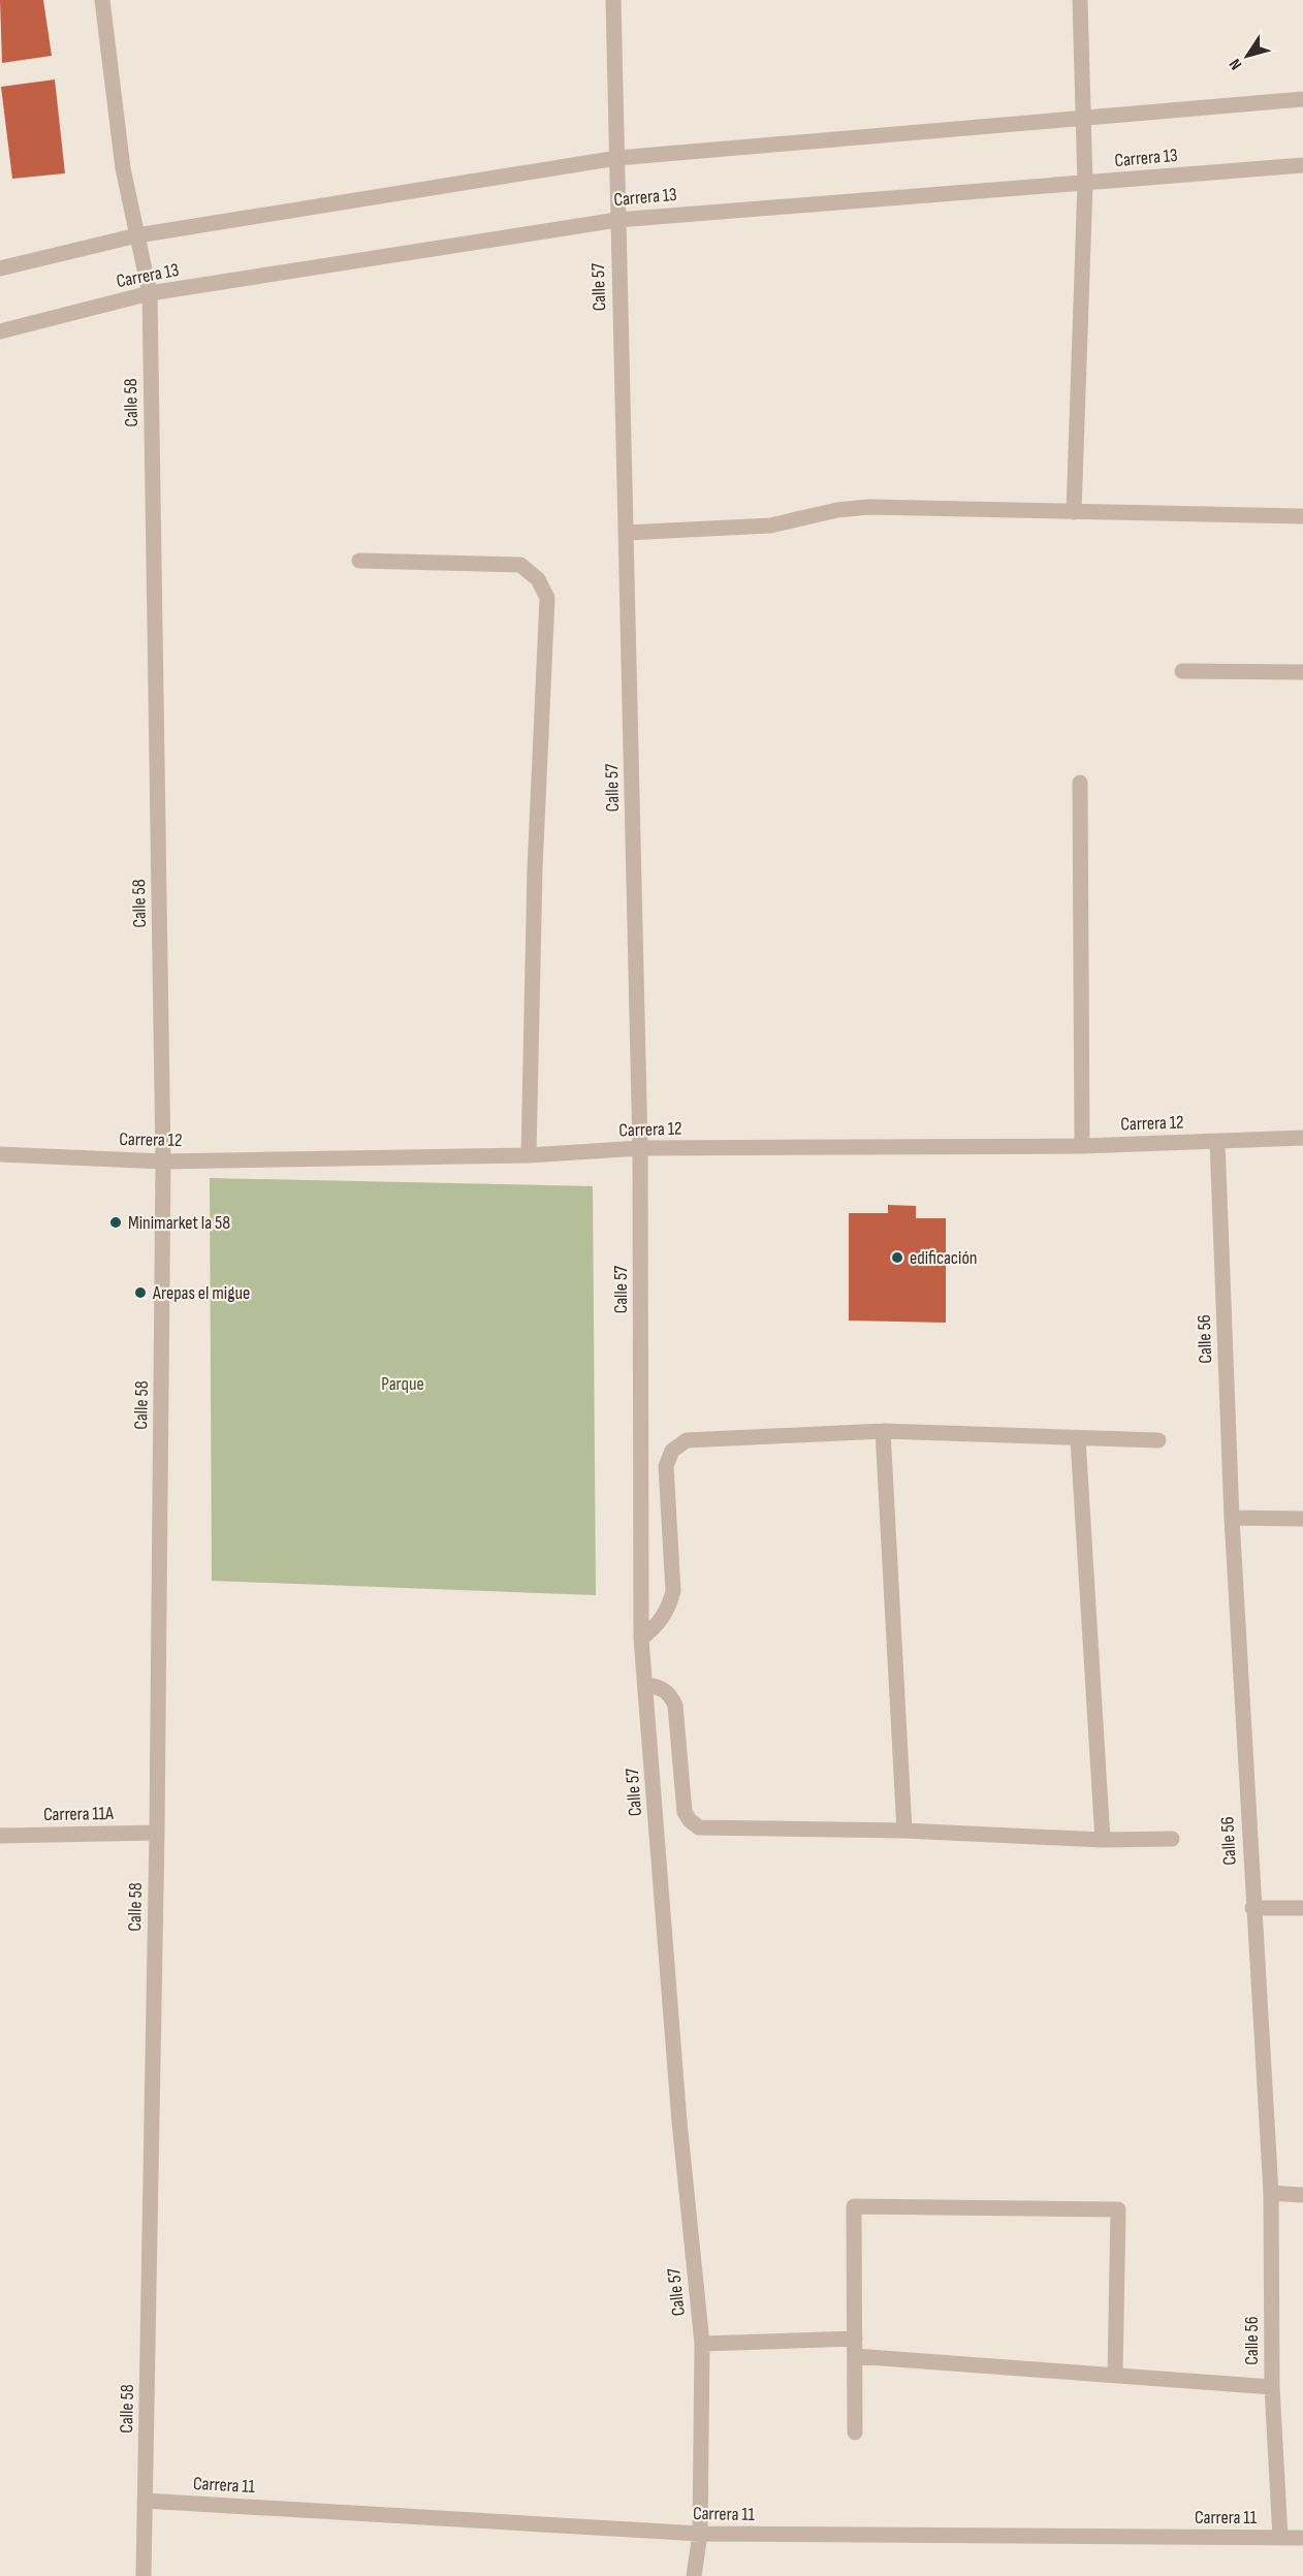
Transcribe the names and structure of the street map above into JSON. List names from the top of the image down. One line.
{"streets":{"street":["Carrera 13","Calle 57","Calle 58","Carrera 12","Calle 56","Carrera 11A","Carrera 11"]},"crossings":[["Carrera 13","Calle 57"],["Carrera 13","Calle 58"],["Calle 57","Carrera 12"],["Calle 57","Carrera 11"],["Calle 58","Carrera 12"],["Calle 58","Carrera 11A"],["Calle 58","Carrera 11"],["Carrera 12","Calle 56"],["Calle 56","Carrera 11"]],"parks":["Parque"],"places":["Minimarket la 58","edificación","Arepas el migue"],"north":"bottom left"}
